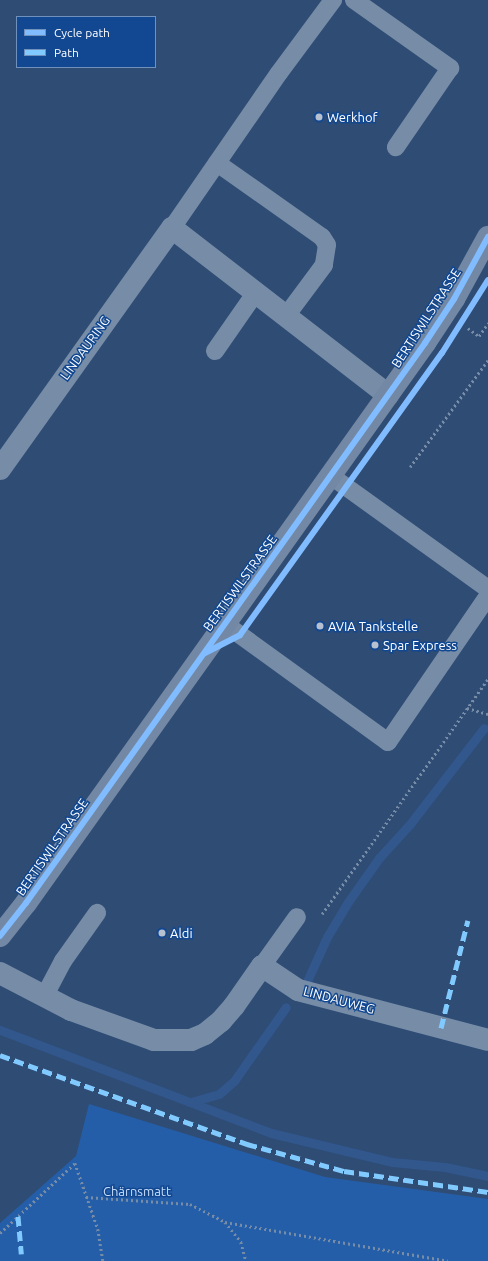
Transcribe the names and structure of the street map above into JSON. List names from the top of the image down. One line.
{"streets":{"main road":["BERTISWILSTRASSE"],"street":["LINDAURING","LINDAUWEG"]},"parks":["Chärnsmatt"],"places":["Werkhof","AVIA Tankstelle","Spar Express","Aldi"],"legend":["Cycle path","Path"]}
